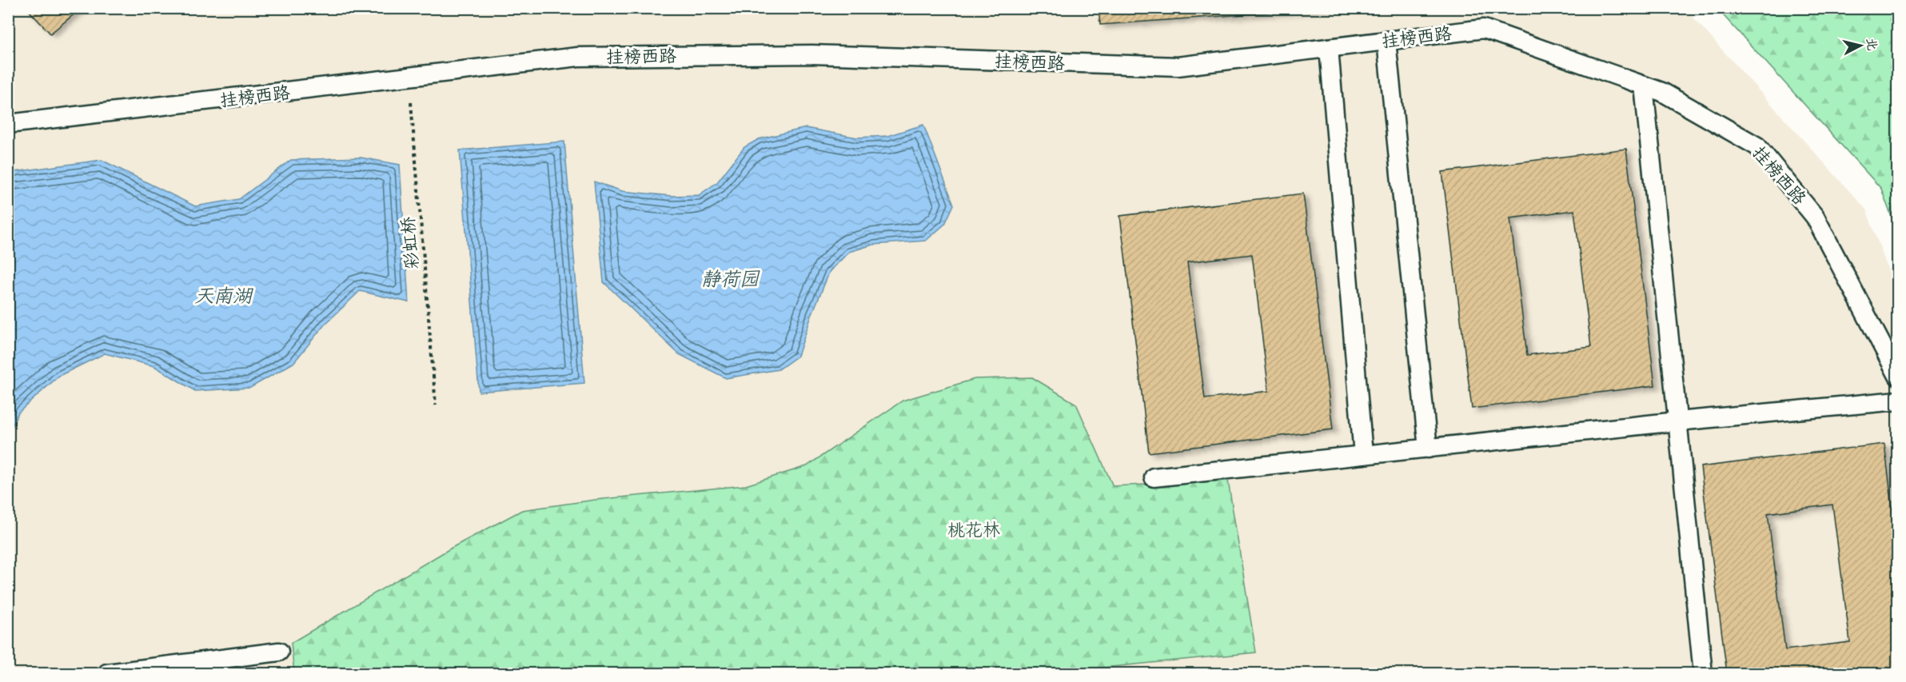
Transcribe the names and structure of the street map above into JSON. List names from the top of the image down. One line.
{"streets":{"lane":["挂榜西路"],"path":["彩虹桥"]},"crossings":[["挂榜西路","彩虹桥"]],"water":["静荷园","天南湖"],"parks":["桃花林"],"north":"right"}
